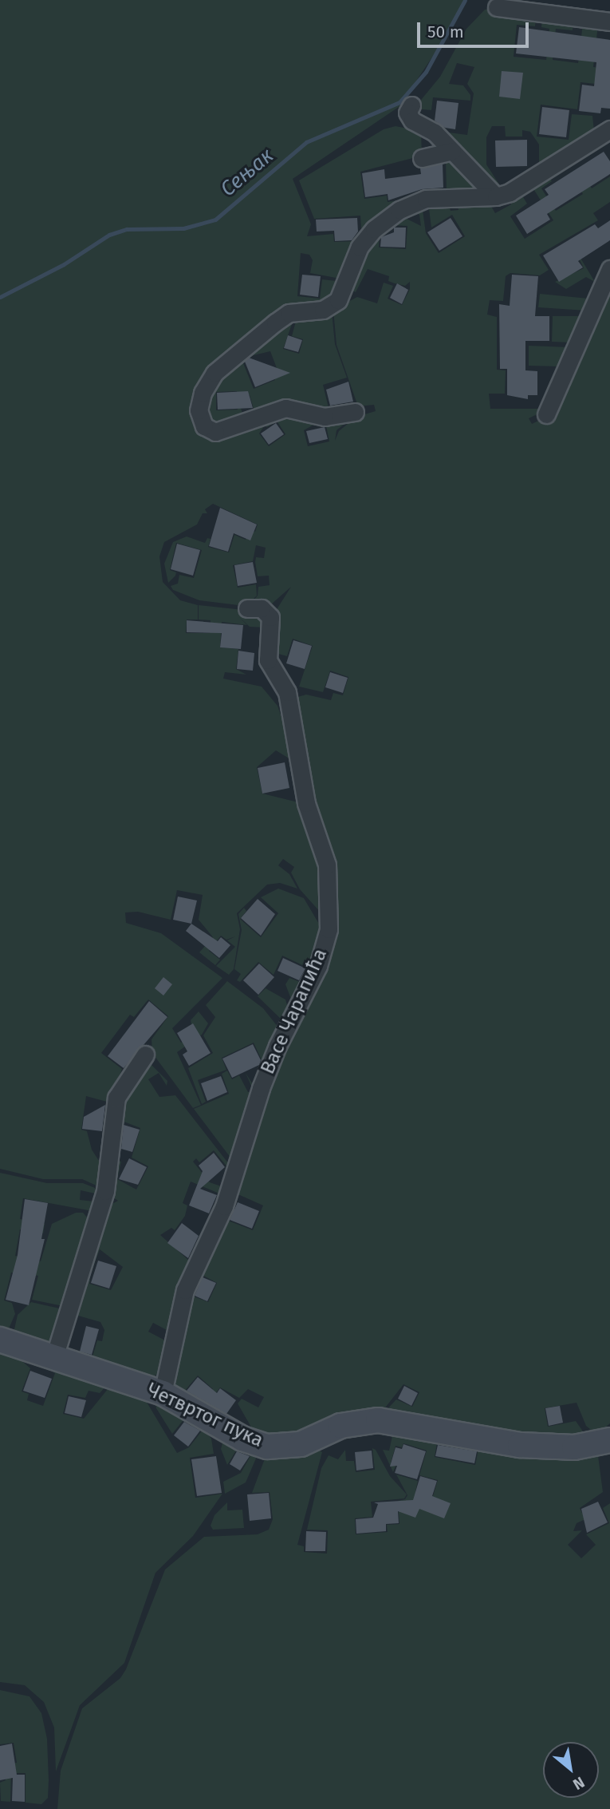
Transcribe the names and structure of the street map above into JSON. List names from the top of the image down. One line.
{"streets":{"street":["Васе Чарапића","Четвртог пука"]},"crossings":[["Васе Чарапића","Четвртог пука"]],"water":["Сењак"],"scale_bar":"50 m","north":"bottom right"}
